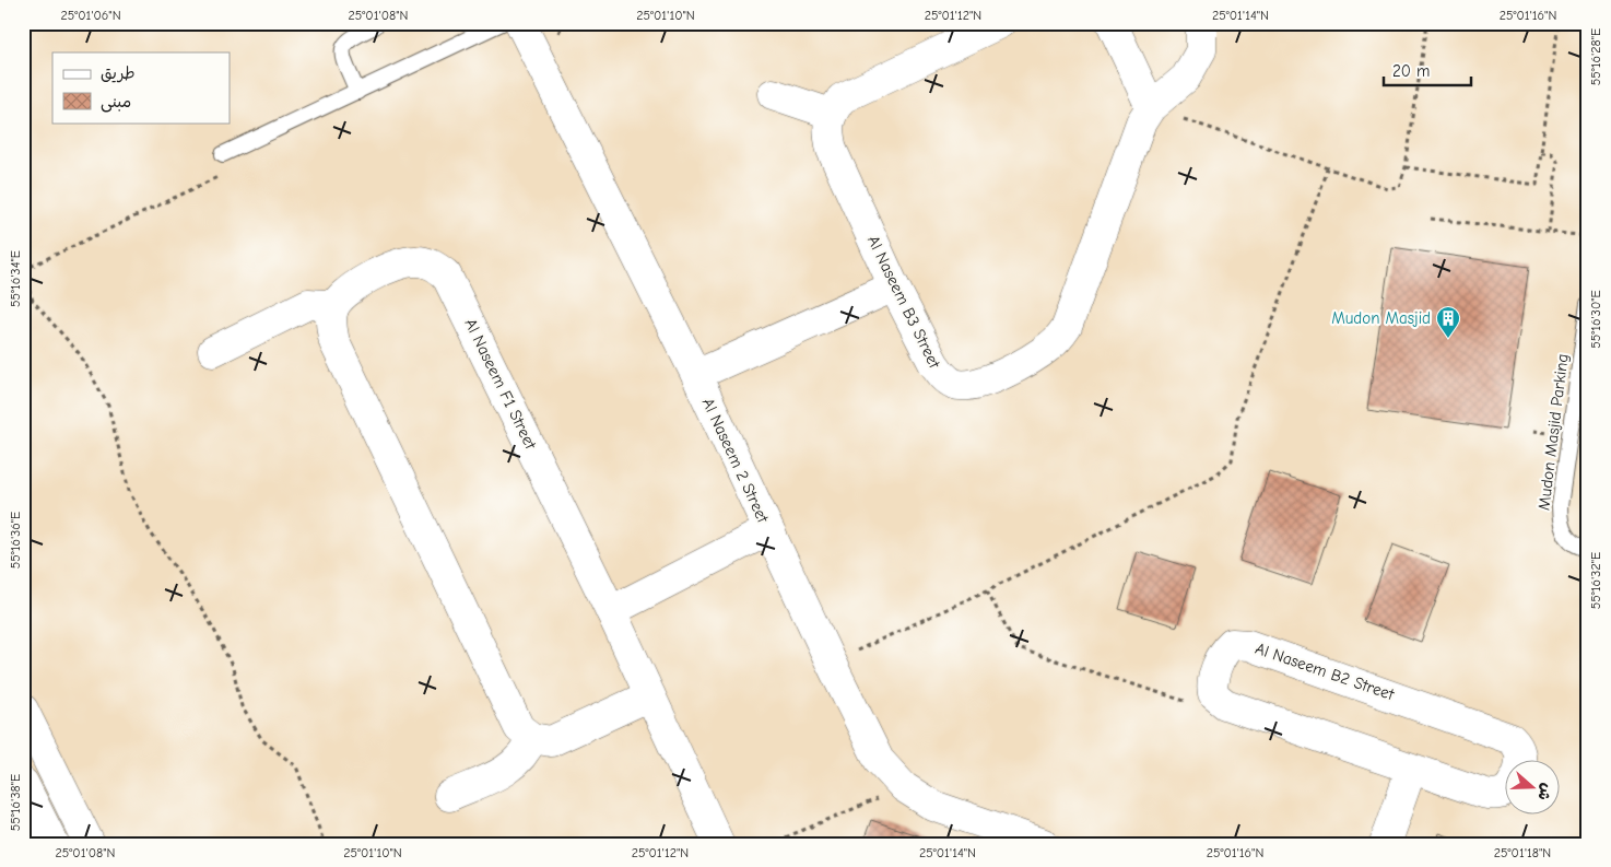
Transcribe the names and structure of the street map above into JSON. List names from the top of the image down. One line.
{"streets":{"main road":["Al Naseem B3 Street","Al Naseem F1 Street","Al Naseem 2 Street","Al Naseem B2 Street"],"lane":["Mudon Masjid Parking"]},"places":{"building":["Mudon Masjid"]},"legend":["طريق","مبنى"],"scale_bar":"20 m","north":"right","coordinates":["25°01'06\"N","25°01'08\"N","25°01'10\"N","25°01'12\"N","25°01'14\"N","25°01'16\"N","55°16'28\"E","55°16'34\"E","55°16'30\"E","55°16'36\"E","55°16'32\"E","55°16'38\"E","25°01'18\"N"]}
